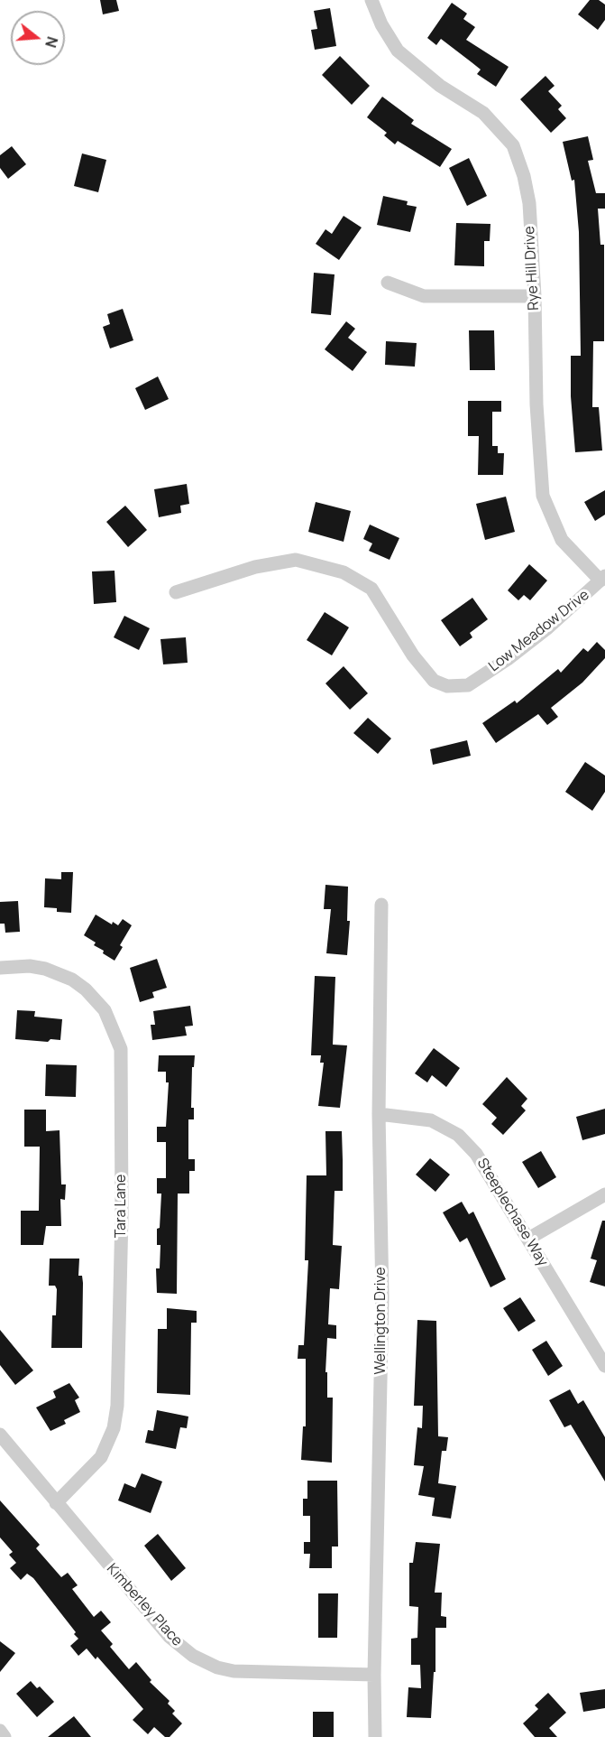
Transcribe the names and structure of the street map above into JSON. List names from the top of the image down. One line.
{"streets":{"street":["Rye Hill Drive","Low Meadow Drive","Tara Lane","Steeplechase Way","Wellington Drive","Kimberley Place"]},"crossings":[["Rye Hill Drive","Low Meadow Drive"],["Tara Lane","Kimberley Place"],["Steeplechase Way","Wellington Drive"],["Wellington Drive","Kimberley Place"]],"north":"right"}
